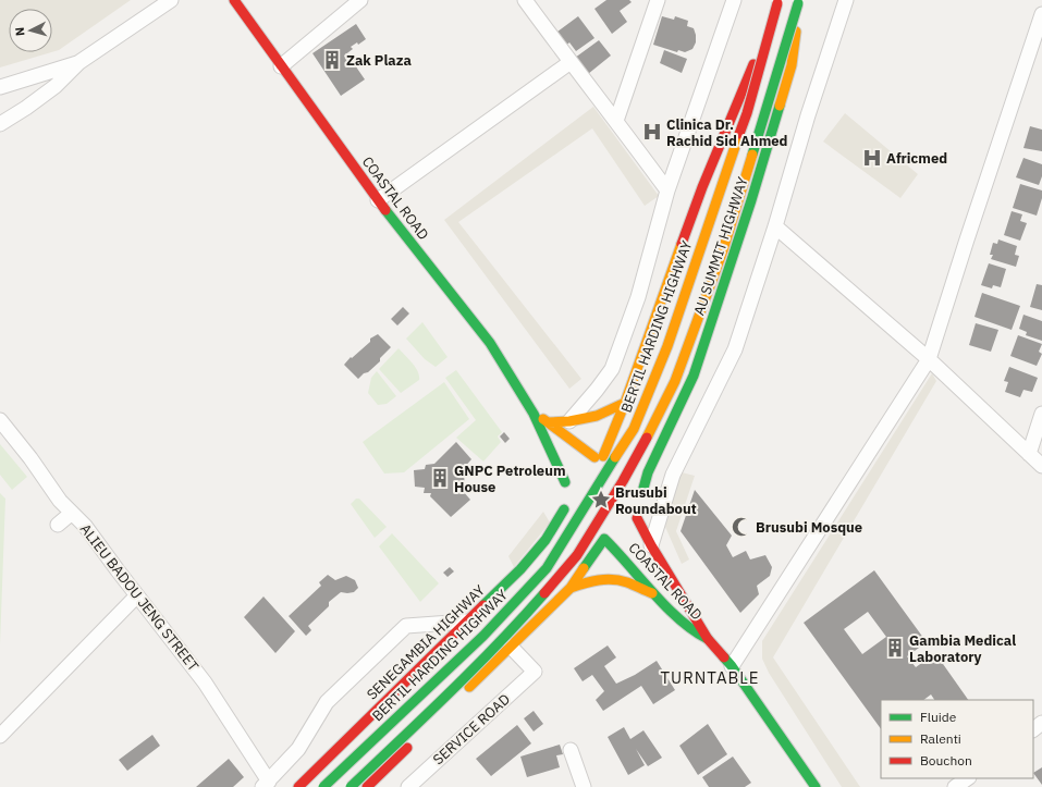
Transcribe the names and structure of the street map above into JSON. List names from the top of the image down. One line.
{"streets":{"main road":["COASTAL ROAD","AU SUMMIT HIGHWAY","BERTIL HARDING HIGHWAY","SENEGAMBIA HIGHWAY"],"street":["ALIEU BADOU JENG STREET","SERVICE ROAD"]},"crossings":[["COASTAL ROAD","SENEGAMBIA HIGHWAY"],["AU SUMMIT HIGHWAY","BERTIL HARDING HIGHWAY"]],"districts":["TURNTABLE"],"places":{"building":["Zak Plaza","GNPC Petroleum House","Gambia Medical Laboratory"],"hospital":["Clinica Dr. Rachid Sid Ahmed","Africmed"],"place":["Brusubi Roundabout"],"mosque":["Brusubi Mosque"]},"legend":["Fluide","Ralenti","Bouchon"],"north":"left"}
